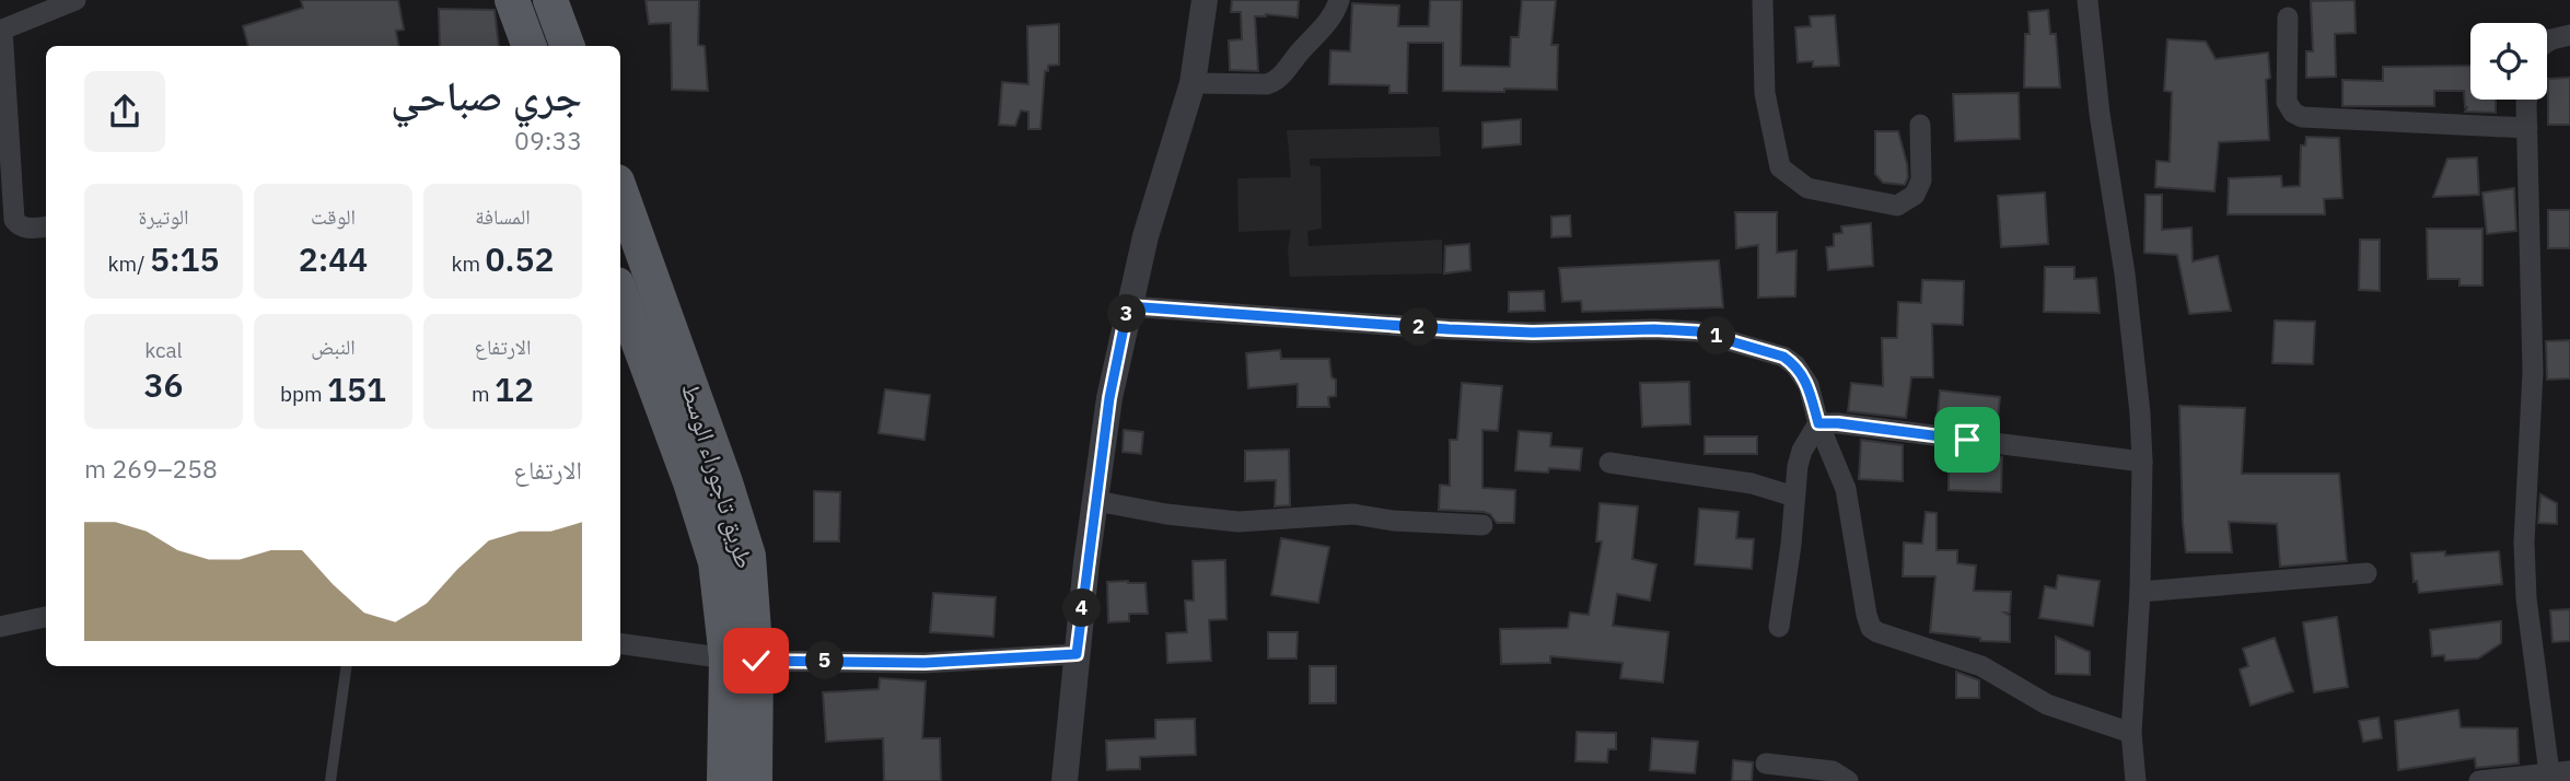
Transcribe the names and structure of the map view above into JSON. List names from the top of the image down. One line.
{"streets":{"main road":["طريق تاجوراء الوسط"]},"page":{"heading":["جري صباحي","09:33"],"stats":[["المسافة","0.52 km"],["الوقت","2:44"],["الوتيرة","5:15 /km"],["الارتفاع","12 m"],["النبض","151 bpm"],["kcal","36"]],"pins":["3","2","1","4","5"],"chart":["الارتفاع","258–269 m"]}}
